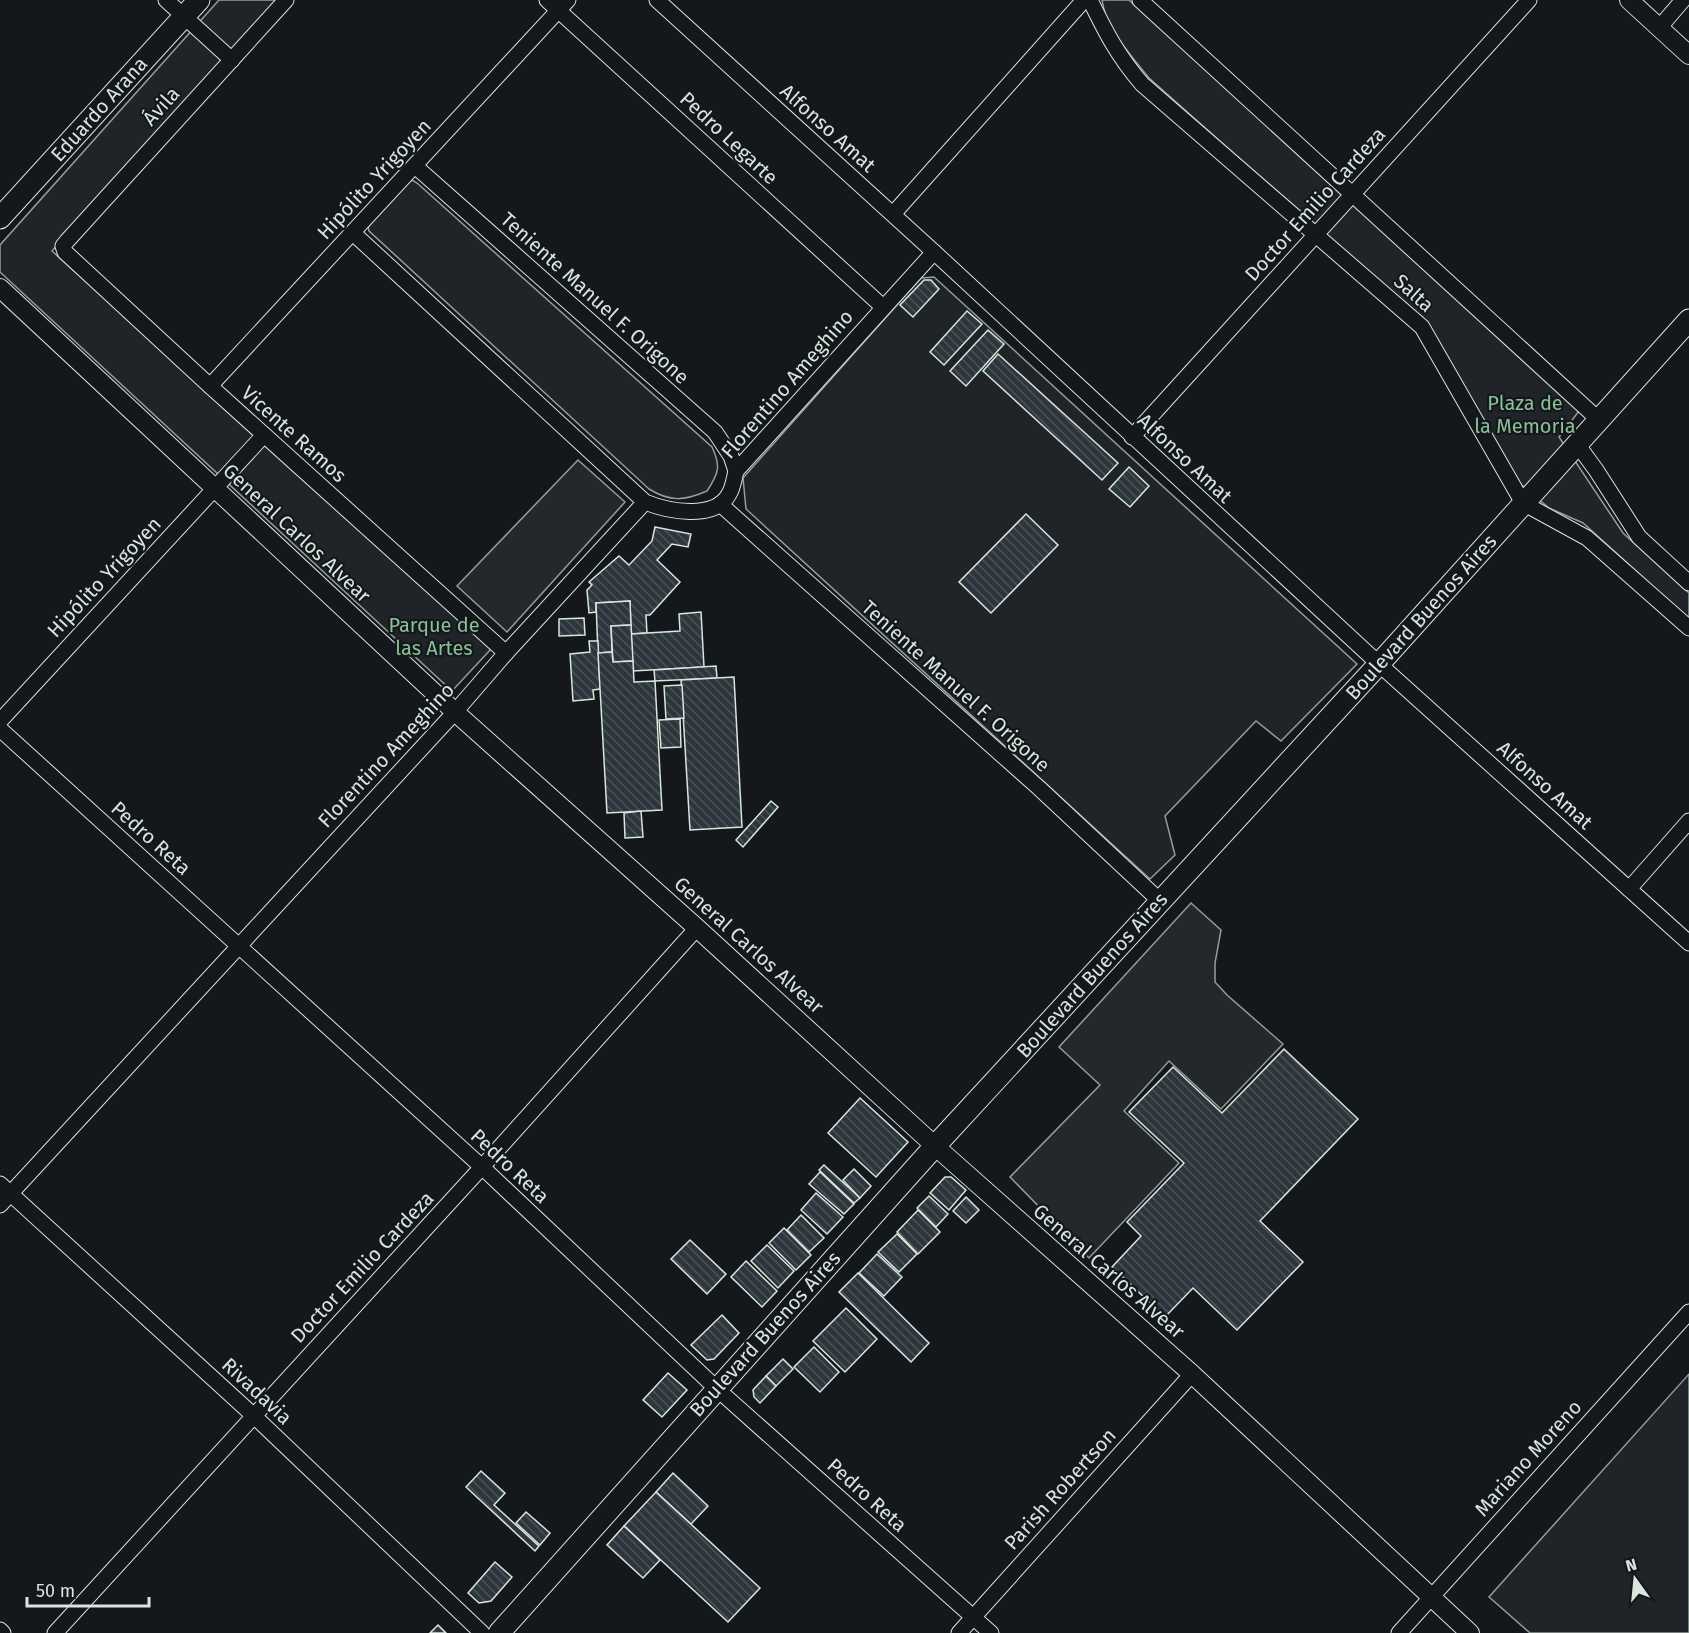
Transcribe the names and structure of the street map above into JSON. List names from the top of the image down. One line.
{"streets":{"main road":["Eduardo Arana","Boulevard Buenos Aires"],"street":["Ávila","Alfonso Amat","Pedro Legarte","Hipólito Yrigoyen","Doctor Emilio Cardeza","Salta","Teniente Manuel F. Origone","Florentino Ameghino","Vicente Ramos","General Carlos Alvear","Pedro Reta","Rivadavia","Mariano Moreno","Parish Robertson"]},"crossings":[["Ávila","Vicente Ramos"],["Alfonso Amat","Doctor Emilio Cardeza"],["Alfonso Amat","Florentino Ameghino"],["Alfonso Amat","Boulevard Buenos Aires"],["Pedro Legarte","Hipólito Yrigoyen"],["Pedro Legarte","Florentino Ameghino"],["Hipólito Yrigoyen","Teniente Manuel F. Origone"],["Hipólito Yrigoyen","Vicente Ramos"],["Hipólito Yrigoyen","General Carlos Alvear"],["Doctor Emilio Cardeza","Salta"],["Doctor Emilio Cardeza","General Carlos Alvear"],["Doctor Emilio Cardeza","Pedro Reta"],["Doctor Emilio Cardeza","Rivadavia"],["Salta","Boulevard Buenos Aires"],["Teniente Manuel F. Origone","Florentino Ameghino"],["Teniente Manuel F. Origone","Boulevard Buenos Aires"],["Florentino Ameghino","Vicente Ramos"],["Florentino Ameghino","General Carlos Alvear"],["Florentino Ameghino","Pedro Reta"],["Florentino Ameghino","Rivadavia"],["General Carlos Alvear","Boulevard Buenos Aires"],["General Carlos Alvear","Mariano Moreno"],["General Carlos Alvear","Parish Robertson"],["Boulevard Buenos Aires","Pedro Reta"],["Pedro Reta","Parish Robertson"]],"parks":["Plaza de la Memoria","Parque de las Artes"],"scale_bar":"50 m","north":"top"}
